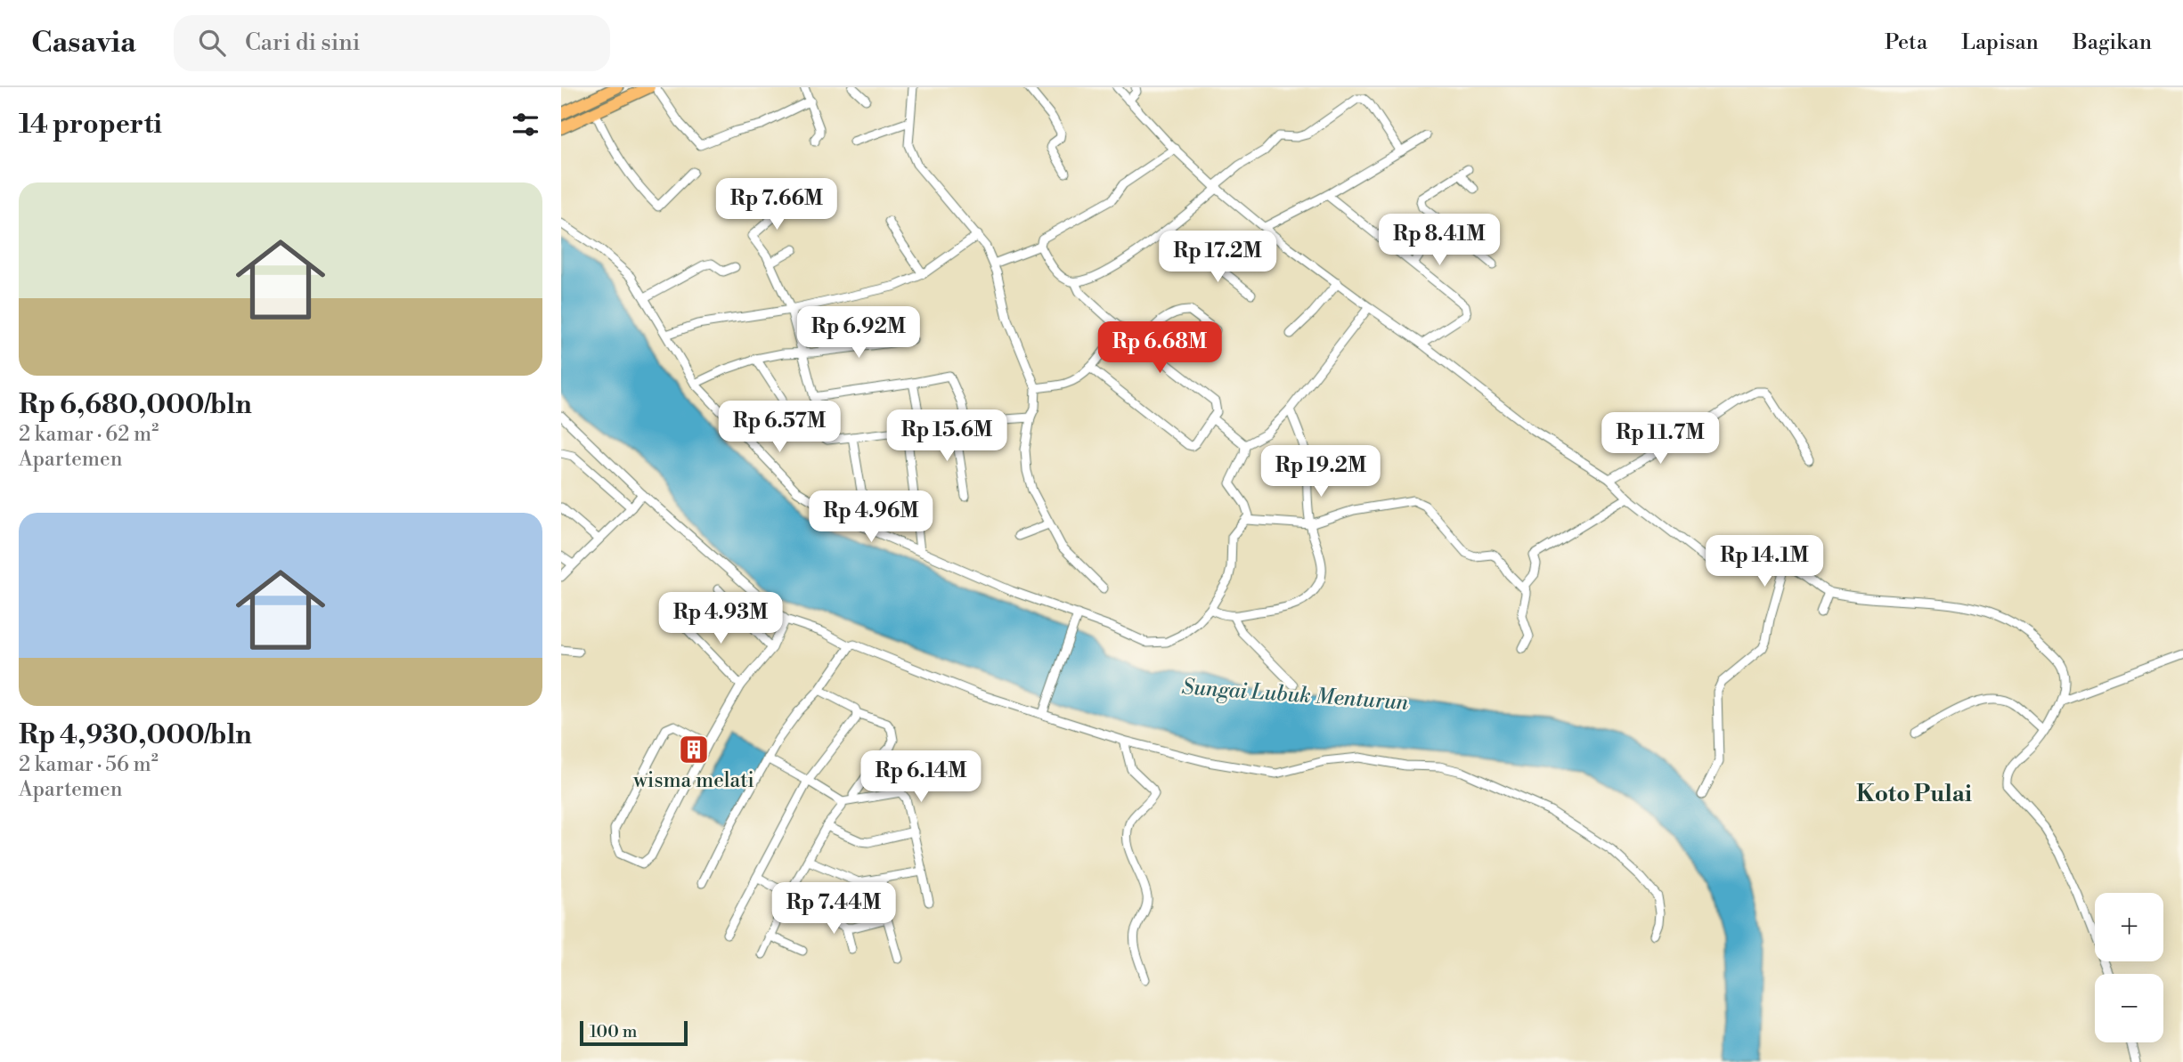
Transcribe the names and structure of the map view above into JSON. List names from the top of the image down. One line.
{"districts":["Koto Pulai"],"water":["Sungai Lubuk Menturun"],"places":{"building":["wisma melati"]},"scale_bar":"100 m","page":{"header":"Casavia","search":"Cari di sini","nav":["Peta","Lapisan","Bagikan"],"heading":"14 properti","list":[{"name":"Rp 6,680,000/bln","note":"2 kamar · 62 m² · Apartemen"},{"name":"Rp 4,930,000/bln","note":"2 kamar · 56 m² · Apartemen"}],"price":["Rp 7.66M","Rp 8.41M","Rp 17.2M","Rp 6.92M","Rp 6.68M","Rp 6.57M","Rp 15.6M","Rp 11.7M","Rp 19.2M","Rp 4.96M","Rp 14.1M","Rp 4.93M","Rp 6.14M","Rp 7.44M"],"map_buttons":["+","−"],"scale":"100 m"}}
